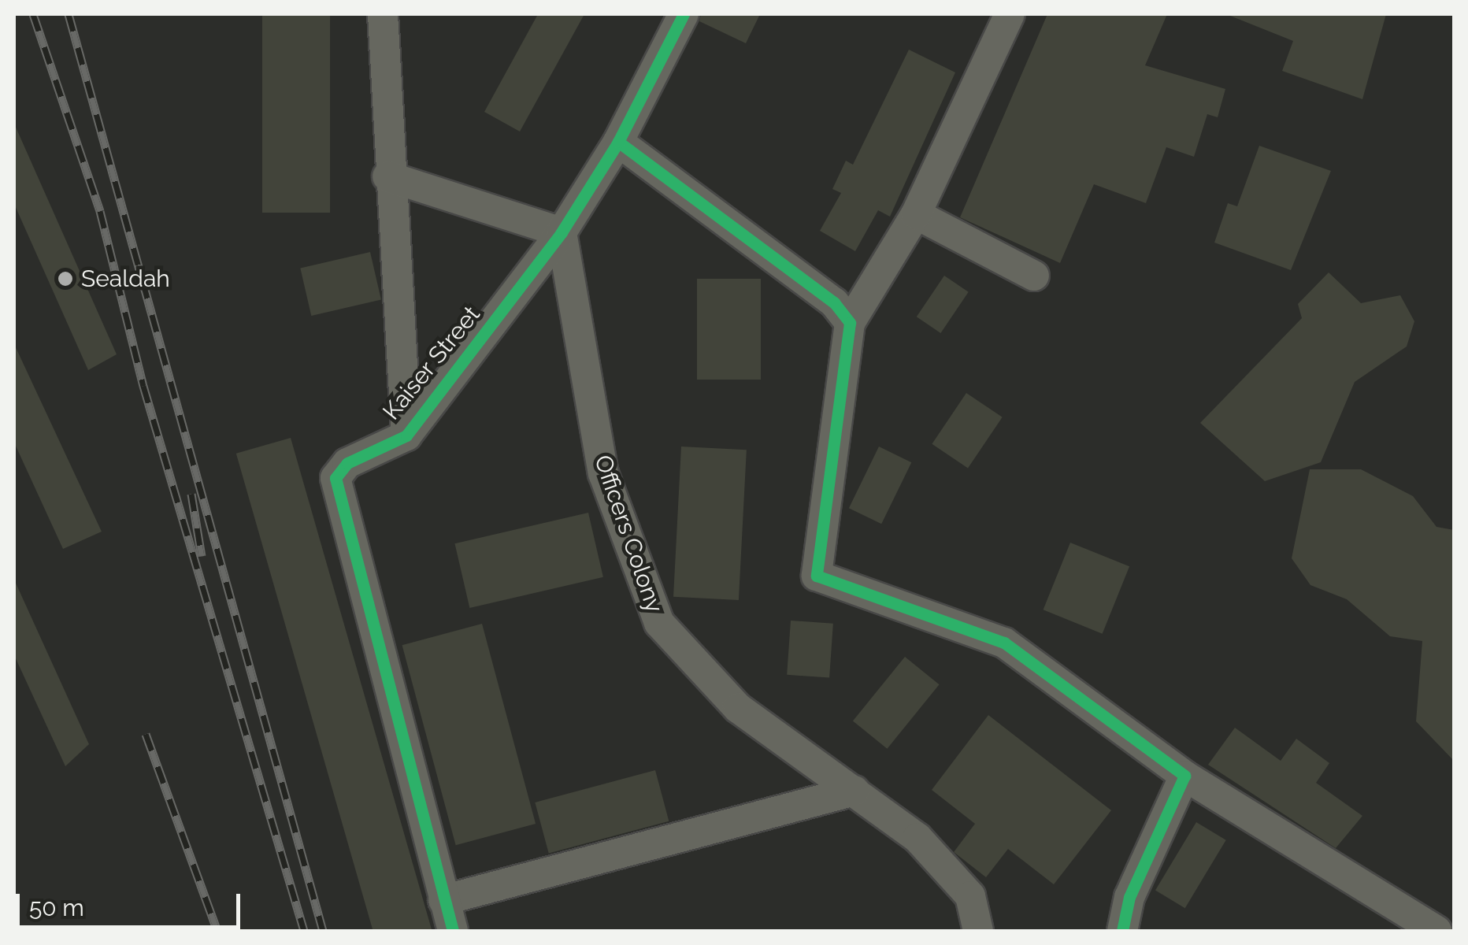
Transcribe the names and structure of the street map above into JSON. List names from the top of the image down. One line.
{"streets":{"street":["Kaiser Street","Officers Colony"]},"crossings":[["Kaiser Street","Officers Colony"]],"places":["Sealdah"],"scale_bar":"50 m"}
